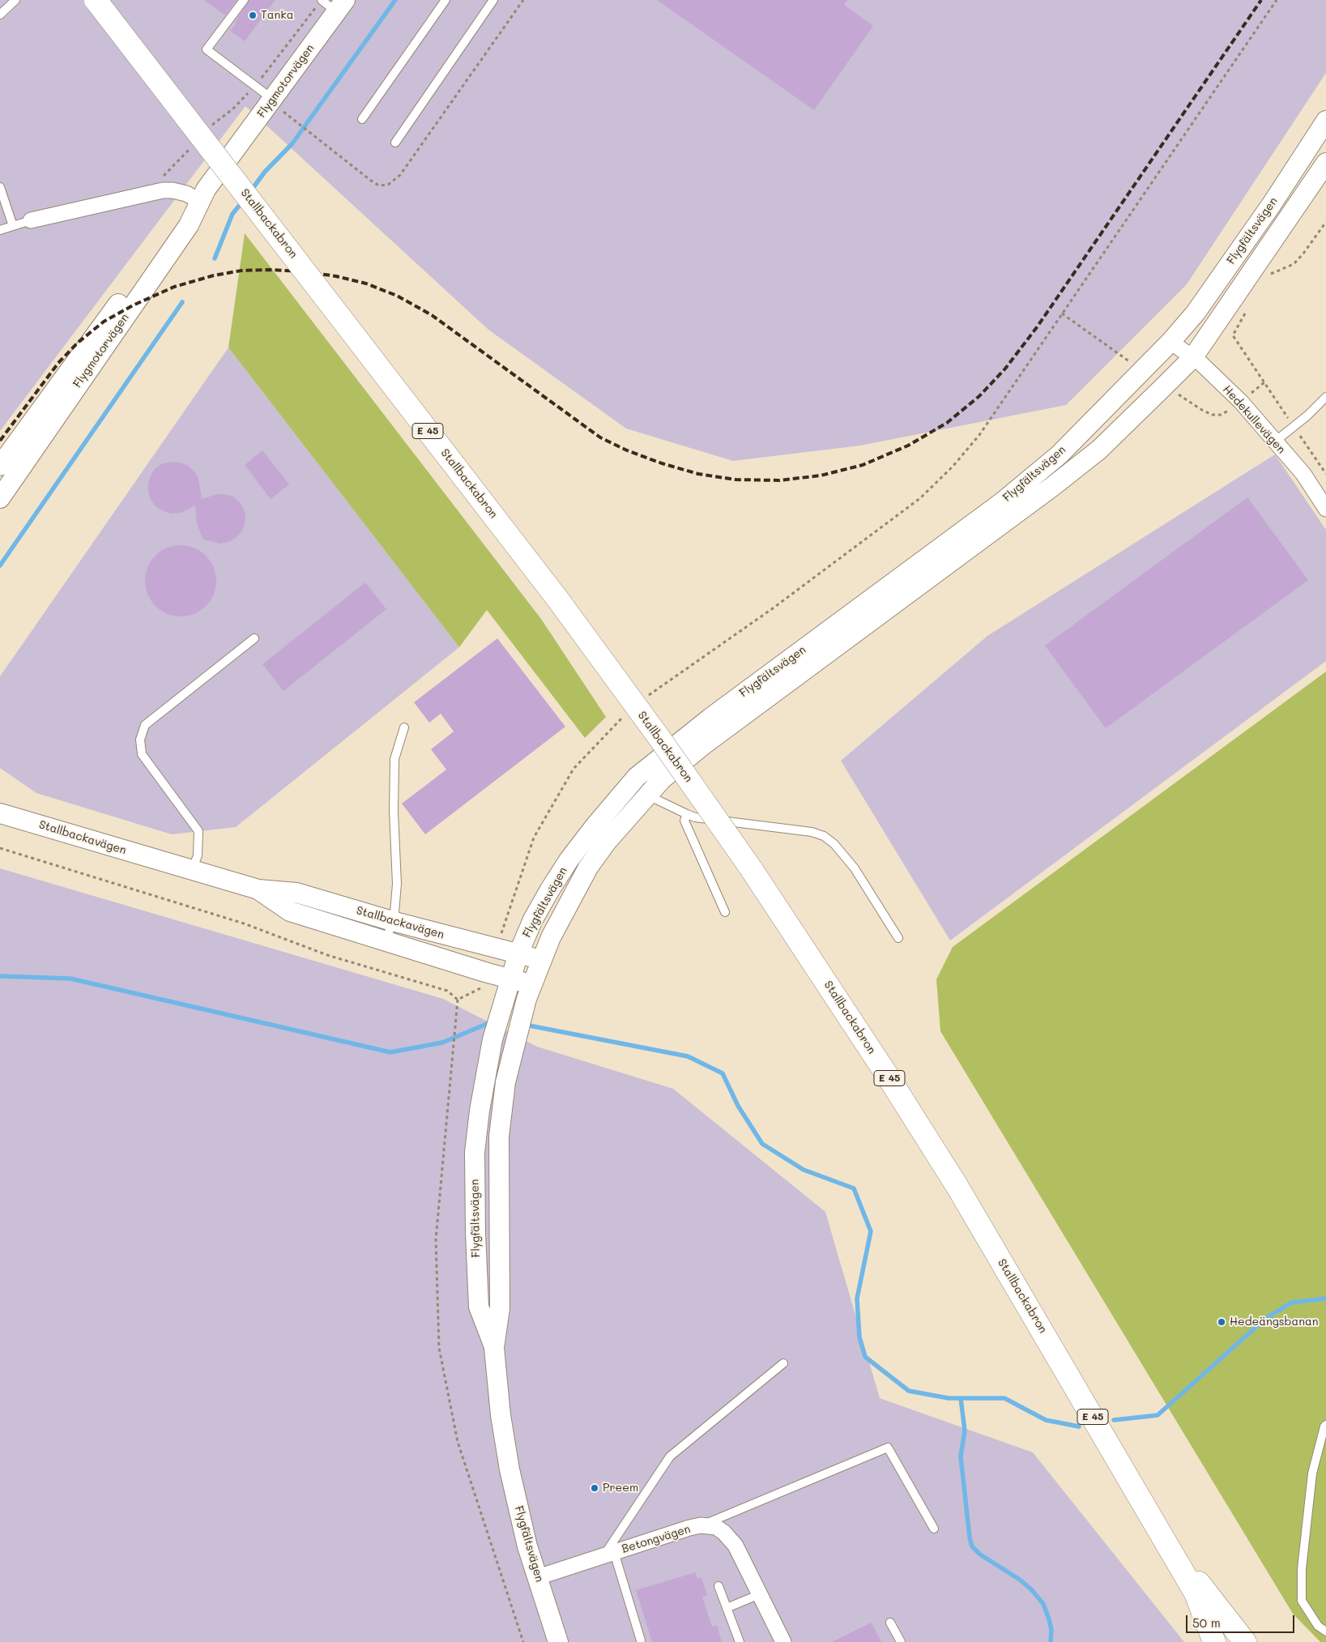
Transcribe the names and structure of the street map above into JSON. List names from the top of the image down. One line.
{"streets":{"highway":["Stallbackabron","E 45"],"street":["Flygmotorvägen","Flygfältsvägen","Hedekullevägen","Stallbackavägen","Betongvägen"]},"crossings":[["Stallbackabron","E 45"],["Flygfältsvägen","Hedekullevägen"],["Flygfältsvägen","Stallbackavägen"],["Flygfältsvägen","Betongvägen"]],"places":["Tanka","Hedeängsbanan","Preem"],"scale_bar":"50 m"}
